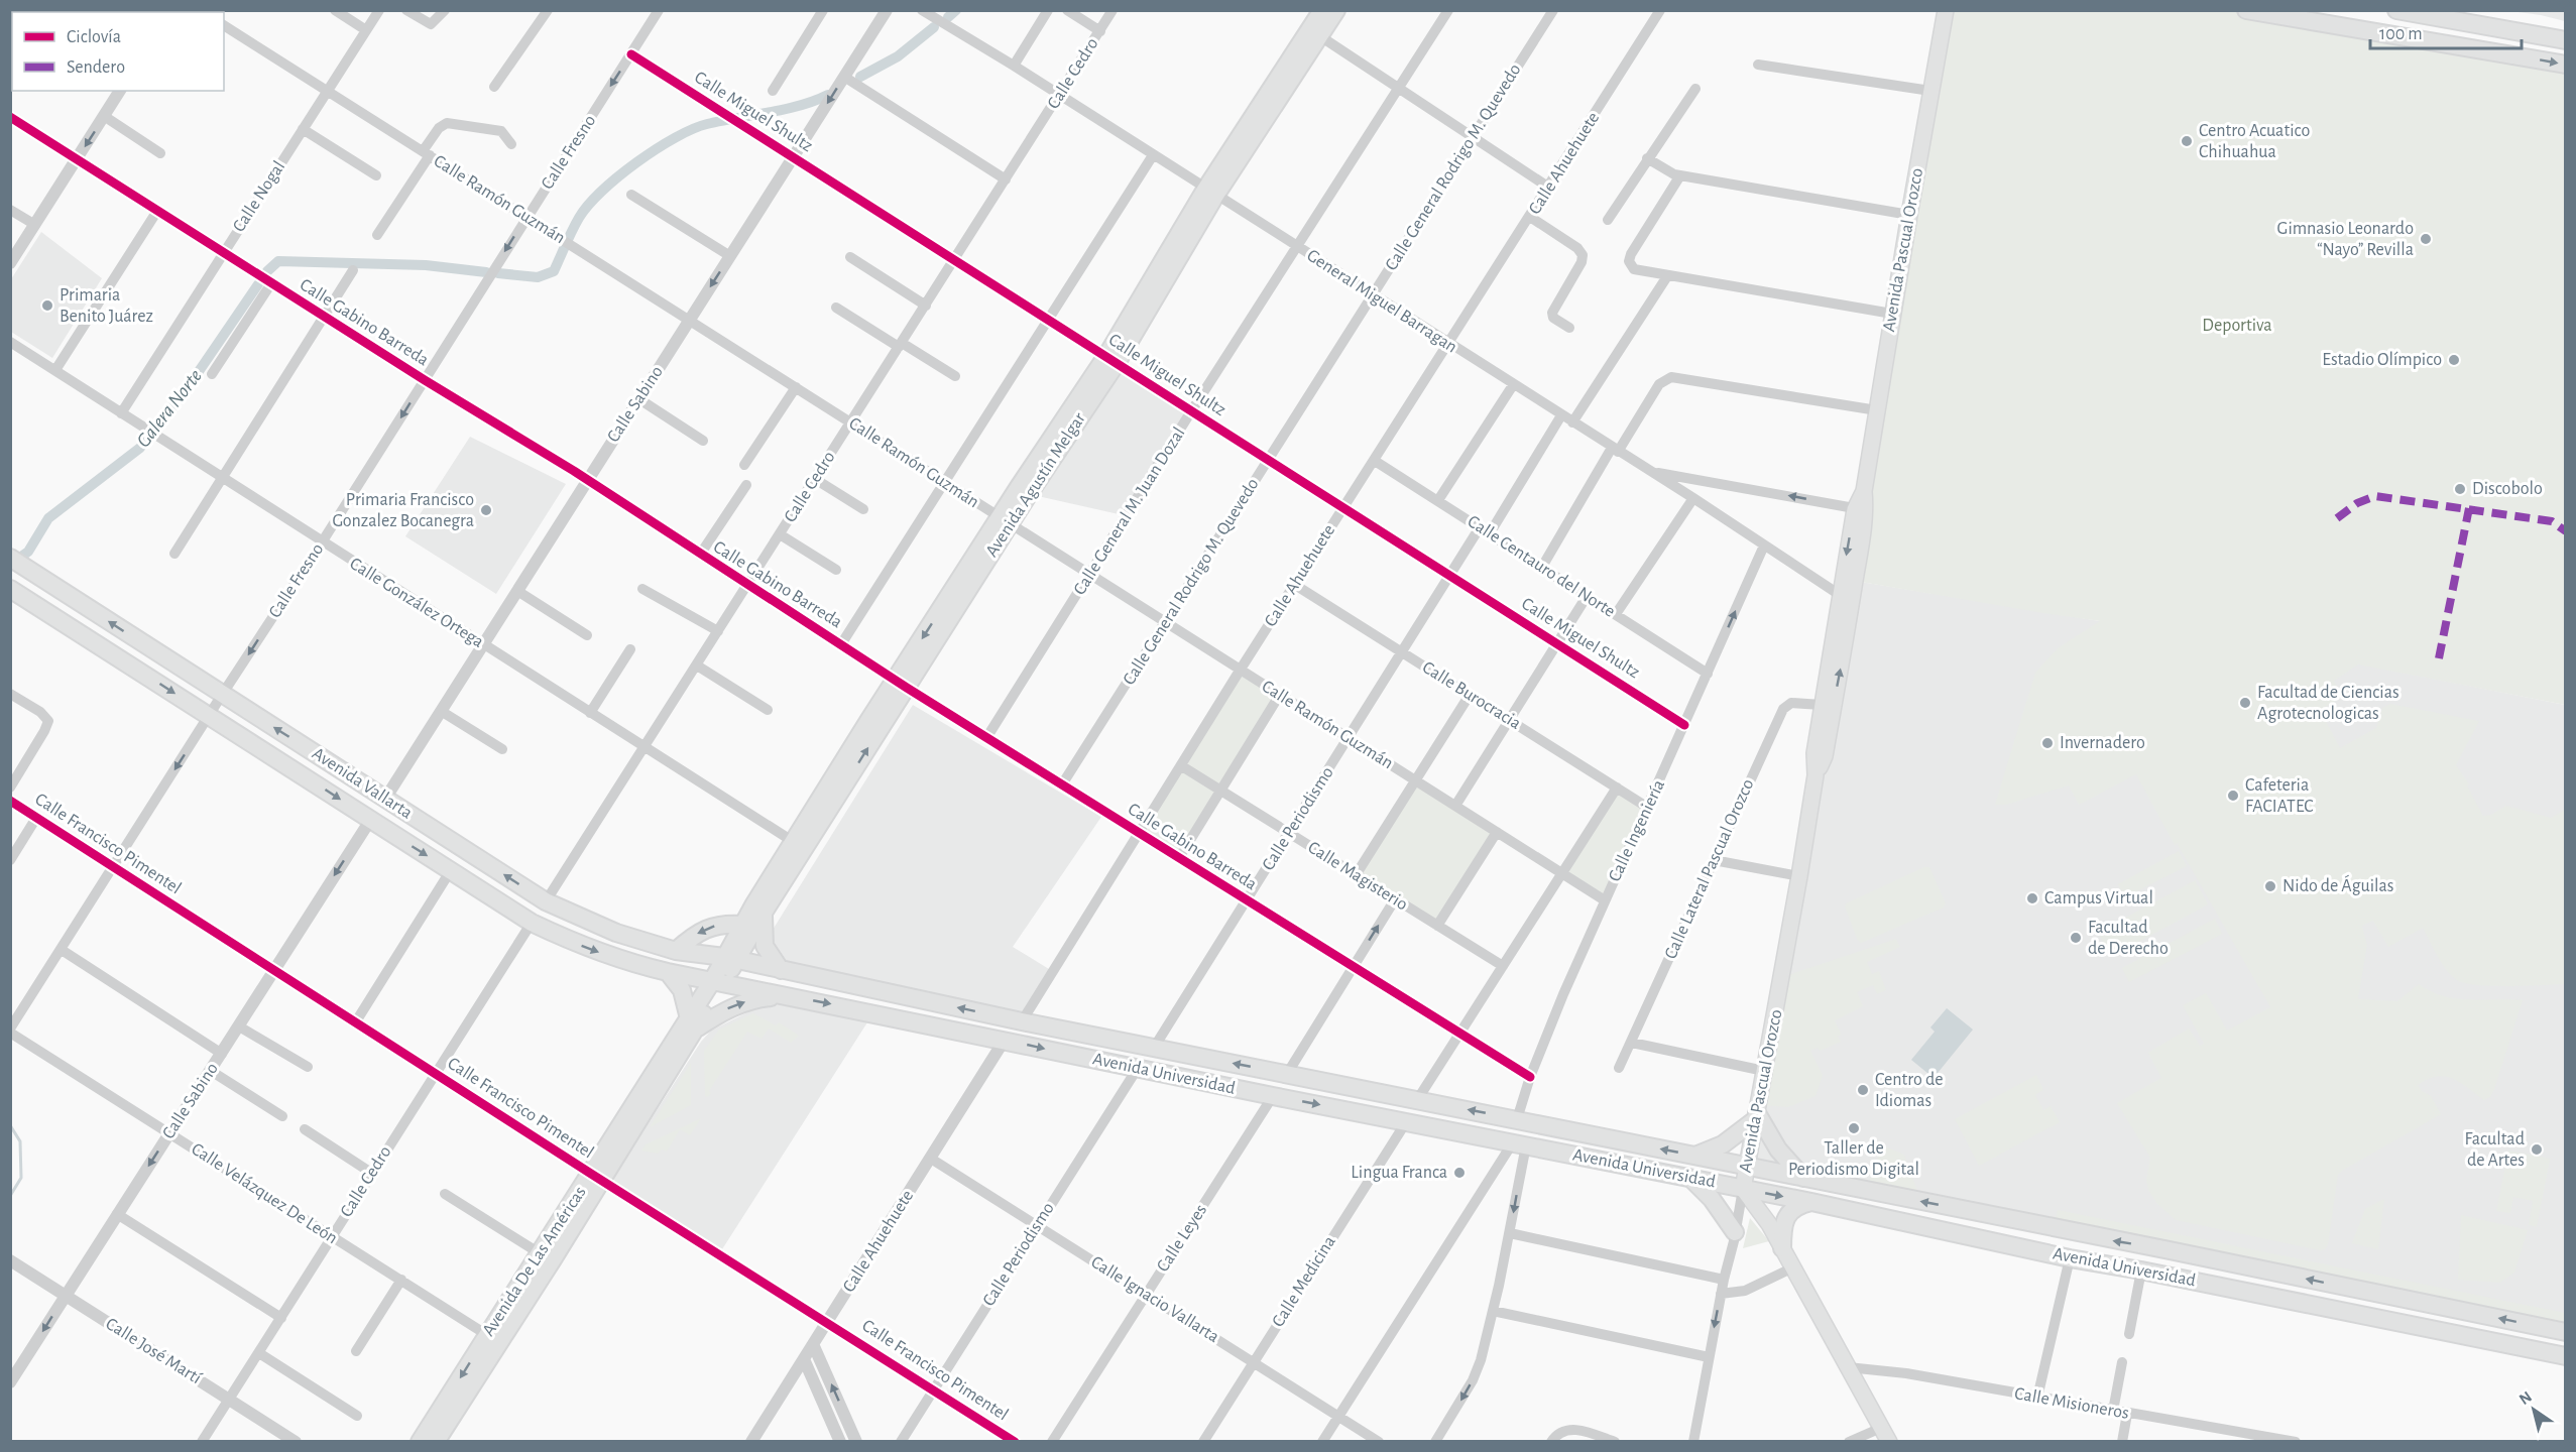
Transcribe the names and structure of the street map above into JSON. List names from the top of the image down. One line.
{"streets":{"main road":["Avenida Pascual Orozco","Avenida Agustín Melgar","Avenida Vallarta","Avenida Universidad","Avenida De Las Américas"],"street":["Calle Cedro","Calle Miguel Shultz","Calle Fresno","Calle Ahuehuete","Calle General Rodrigo M. Quevedo","Calle Nogal","Calle Ramón Guzmán","General Miguel Barragan","Calle Gabino Barreda","Calle Sabino","Calle General M. Juan Dozal","Calle Centauro del Norte","Calle González Ortega","Calle Burocracia","Calle Periodismo","Calle Ingeniería","Calle Francisco Pimentel","Calle Lateral Pascual Orozco","Calle Magisterio","Calle Velázquez De León","Calle Leyes","Calle Medicina","Calle Ignacio Vallarta","Calle José Martí","Calle Misioneros"]},"crossings":[["Calle Cedro","Calle Miguel Shultz"],["Calle Cedro","Calle Ramón Guzmán"],["Calle Cedro","General Miguel Barragan"],["Calle Cedro","Calle Gabino Barreda"],["Calle Cedro","Calle González Ortega"],["Calle Cedro","Avenida Vallarta"],["Calle Cedro","Calle Francisco Pimentel"],["Calle Cedro","Calle Velázquez De León"],["Calle Cedro","Calle José Martí"],["Calle Miguel Shultz","Calle Fresno"],["Calle Miguel Shultz","Calle Ahuehuete"],["Calle Miguel Shultz","Calle General Rodrigo M. Quevedo"],["Calle Miguel Shultz","Calle Sabino"],["Calle Miguel Shultz","Avenida Agustín Melgar"],["Calle Miguel Shultz","Calle General M. Juan Dozal"],["Calle Miguel Shultz","Calle Periodismo"],["Calle Miguel Shultz","Calle Ingeniería"],["Calle Fresno","Calle Ramón Guzmán"],["Calle Fresno","Calle Gabino Barreda"],["Calle Fresno","Calle González Ortega"],["Calle Fresno","Avenida Vallarta"],["Calle Fresno","Calle Francisco Pimentel"],["Calle Fresno","Calle Velázquez De León"],["Calle Ahuehuete","Calle Ramón Guzmán"],["Calle Ahuehuete","General Miguel Barragan"],["Calle Ahuehuete","Calle Gabino Barreda"],["Calle Ahuehuete","Calle Centauro del Norte"],["Calle Ahuehuete","Calle Burocracia"],["Calle Ahuehuete","Calle Francisco Pimentel"],["Calle Ahuehuete","Calle Magisterio"],["Calle Ahuehuete","Avenida Universidad"],["Calle Ahuehuete","Calle Ignacio Vallarta"],["Calle General Rodrigo M. Quevedo","Calle Ramón Guzmán"],["Calle General Rodrigo M. Quevedo","General Miguel Barragan"],["Calle General Rodrigo M. Quevedo","Calle Gabino Barreda"],["Calle Nogal","Calle Ramón Guzmán"],["Calle Nogal","Calle Gabino Barreda"],["Calle Nogal","Calle González Ortega"],["Calle Ramón Guzmán","Calle Sabino"],["Calle Ramón Guzmán","Avenida Agustín Melgar"],["Calle Ramón Guzmán","Calle General M. Juan Dozal"],["Calle Ramón Guzmán","Calle Periodismo"],["Calle Ramón Guzmán","Calle Ingeniería"],["Avenida Pascual Orozco","General Miguel Barragan"],["Avenida Pascual Orozco","Calle Lateral Pascual Orozco"],["Avenida Pascual Orozco","Avenida Universidad"],["Avenida Pascual Orozco","Calle Misioneros"],["General Miguel Barragan","Avenida Agustín Melgar"],["General Miguel Barragan","Calle General M. Juan Dozal"],["General Miguel Barragan","Calle Periodismo"],["General Miguel Barragan","Calle Ingeniería"],["Calle Gabino Barreda","Calle Sabino"],["Calle Gabino Barreda","Avenida Agustín Melgar"],["Calle Gabino Barreda","Calle General M. Juan Dozal"],["Calle Gabino Barreda","Calle Periodismo"],["Calle Gabino Barreda","Calle Ingeniería"],["Calle Sabino","Calle González Ortega"],["Calle Sabino","Avenida Vallarta"],["Calle Sabino","Calle Francisco Pimentel"],["Calle Sabino","Calle Velázquez De León"],["Calle Sabino","Calle José Martí"],["Avenida Agustín Melgar","Calle González Ortega"],["Avenida Agustín Melgar","Avenida Vallarta"],["Avenida Agustín Melgar","Avenida Universidad"],["Avenida Agustín Melgar","Avenida De Las Américas"],["Calle Centauro del Norte","Calle Periodismo"],["Calle Centauro del Norte","Calle Ingeniería"],["Calle Burocracia","Calle Periodismo"],["Calle Burocracia","Calle Ingeniería"],["Avenida Vallarta","Avenida Universidad"],["Avenida Vallarta","Avenida De Las Américas"],["Calle Periodismo","Calle Francisco Pimentel"],["Calle Periodismo","Calle Magisterio"],["Calle Periodismo","Avenida Universidad"],["Calle Periodismo","Calle Ignacio Vallarta"],["Calle Ingeniería","Avenida Universidad"],["Calle Francisco Pimentel","Avenida De Las Américas"],["Avenida Universidad","Calle Leyes"],["Avenida Universidad","Avenida De Las Américas"],["Avenida Universidad","Calle Medicina"],["Calle Velázquez De León","Avenida De Las Américas"],["Calle Leyes","Calle Ignacio Vallarta"],["Calle Medicina","Calle Ignacio Vallarta"]],"one_way":["Calle Fresno"],"water":["Galera Norte"],"parks":["Deportiva"],"places":["Centro Acuatico Chihuahua","Gimnasio Leonardo “Nayo” Revilla","Primaria Benito Juárez","Estadio Olímpico","Discobolo","Primaria Francisco Gonzalez Bocanegra","Facultad de Ciencias Agrotecnologicas","Invernadero","Cafeteria FACIATEC","Nido de Águilas","Campus Virtual","Facultad de Derecho","Centro de Idiomas","Taller de Periodismo Digital","Facultad de Artes","Lingua Franca"],"legend":["Ciclovía","Sendero"],"scale_bar":"100 m","north":"top left"}
